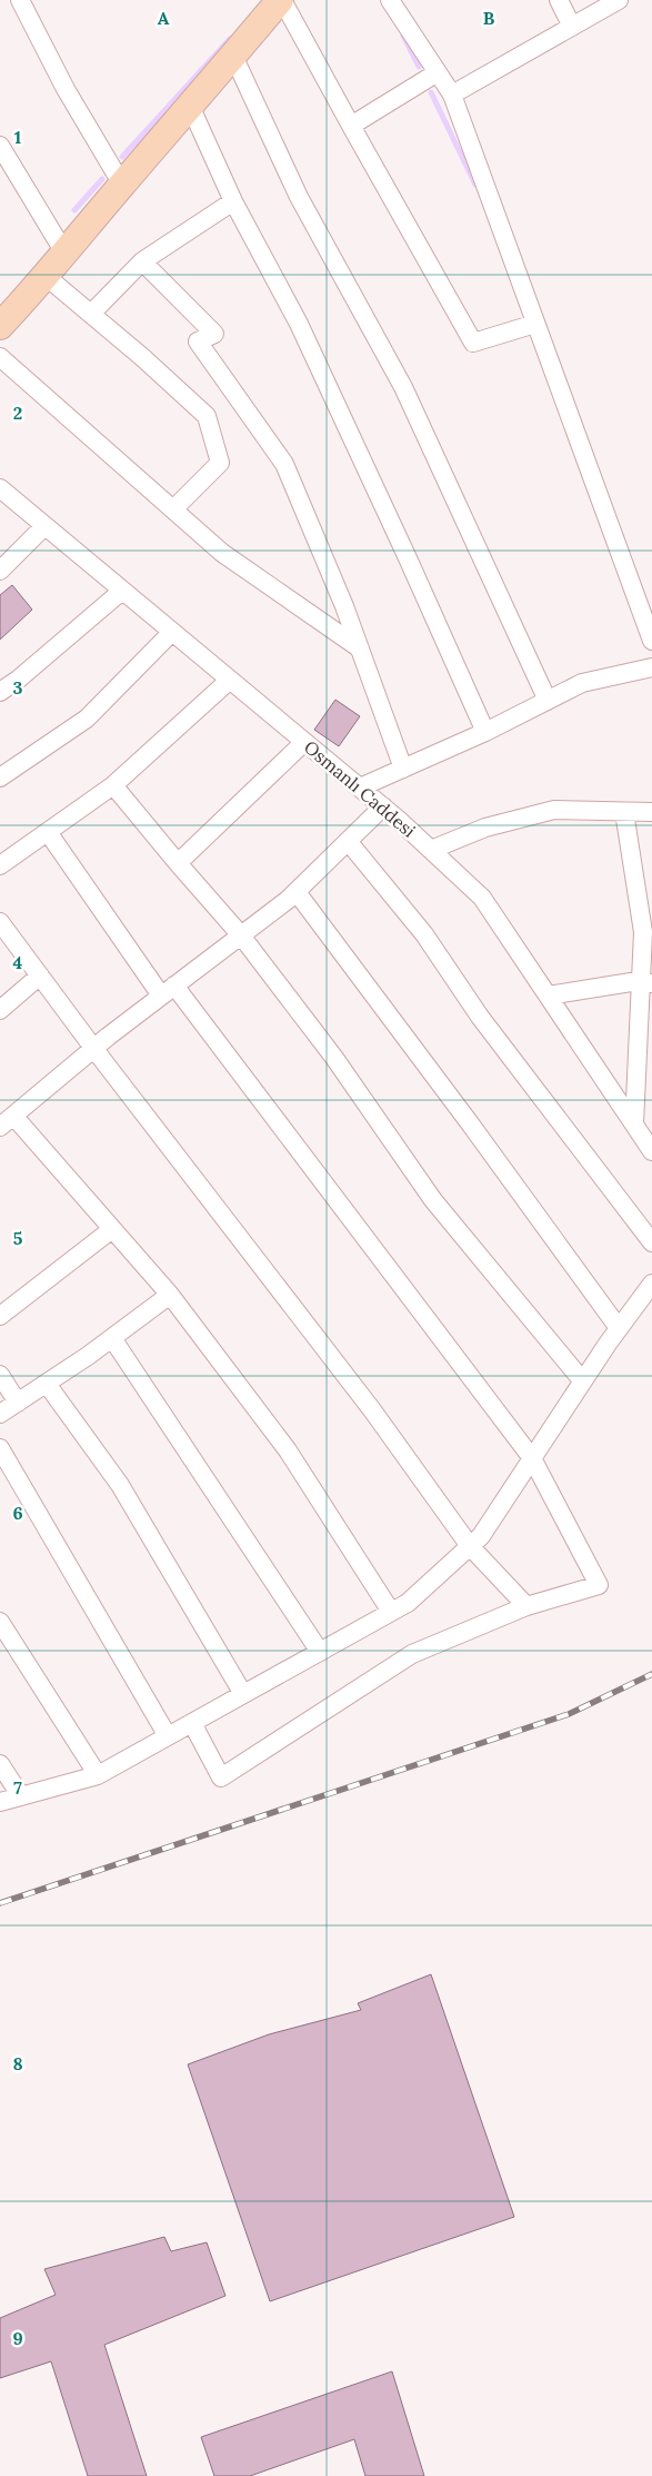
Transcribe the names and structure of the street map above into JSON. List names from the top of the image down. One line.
{"streets":{"street":["Osmanlı Caddesi"]},"grid":{"columns":["A","B"],"rows":["1","2","3","4","5","6","7","8","9"]}}
